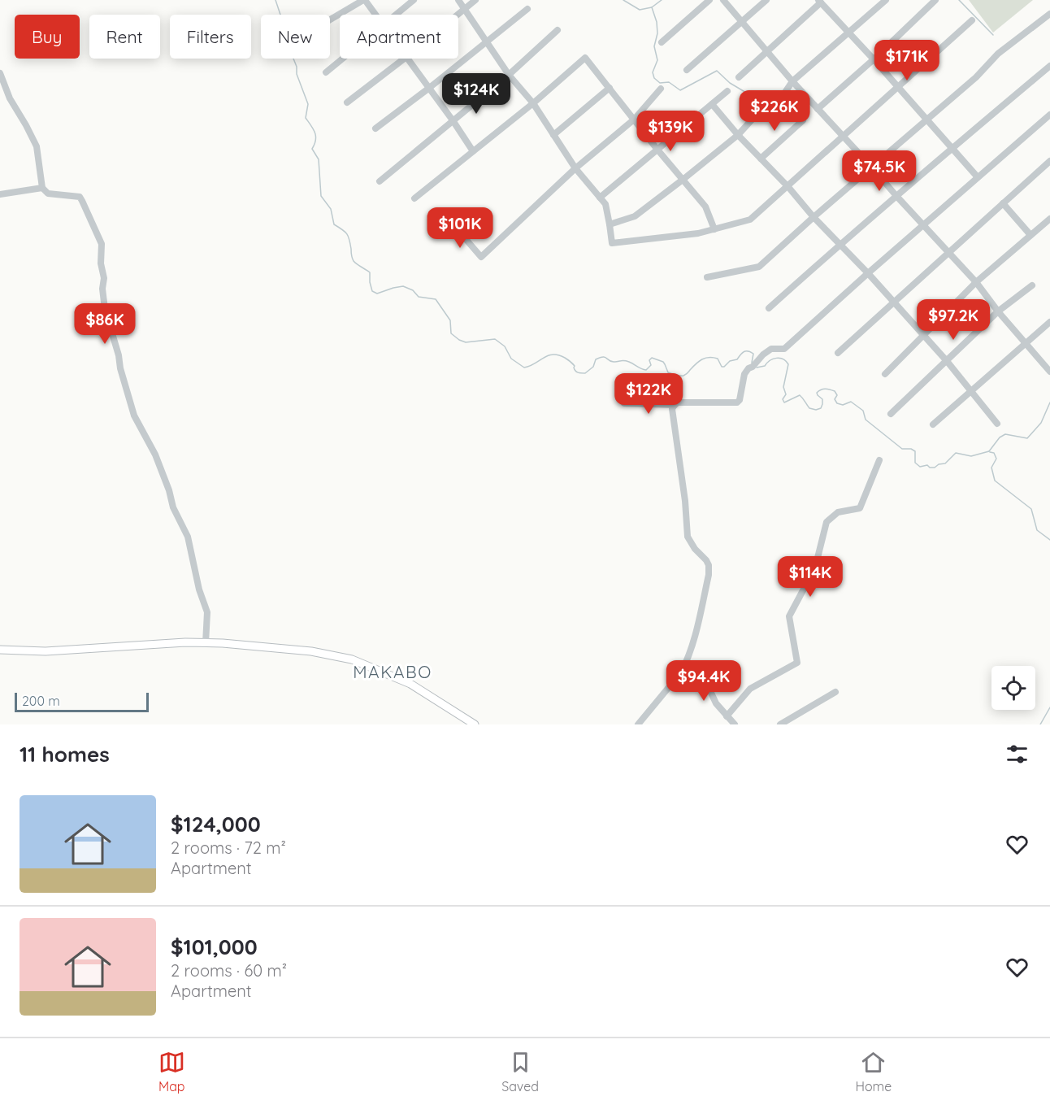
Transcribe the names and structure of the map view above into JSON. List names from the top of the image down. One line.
{"districts":["MAKABO"],"scale_bar":"200 m","page":{"chip":["Buy","Rent","Filters","New","Apartment"],"price":["$171K","$124K","$226K","$139K","$74.5K","$101K","$97.2K","$86K","$122K","$114K","$94.4K"],"scale":"200 m","heading":"11 homes","list":[{"name":"$124,000","note":"2 rooms · 72 m² · Apartment"},{"name":"$101,000","note":"2 rooms · 60 m² · Apartment"}],"tabs":["Map","Saved","Home"]}}
